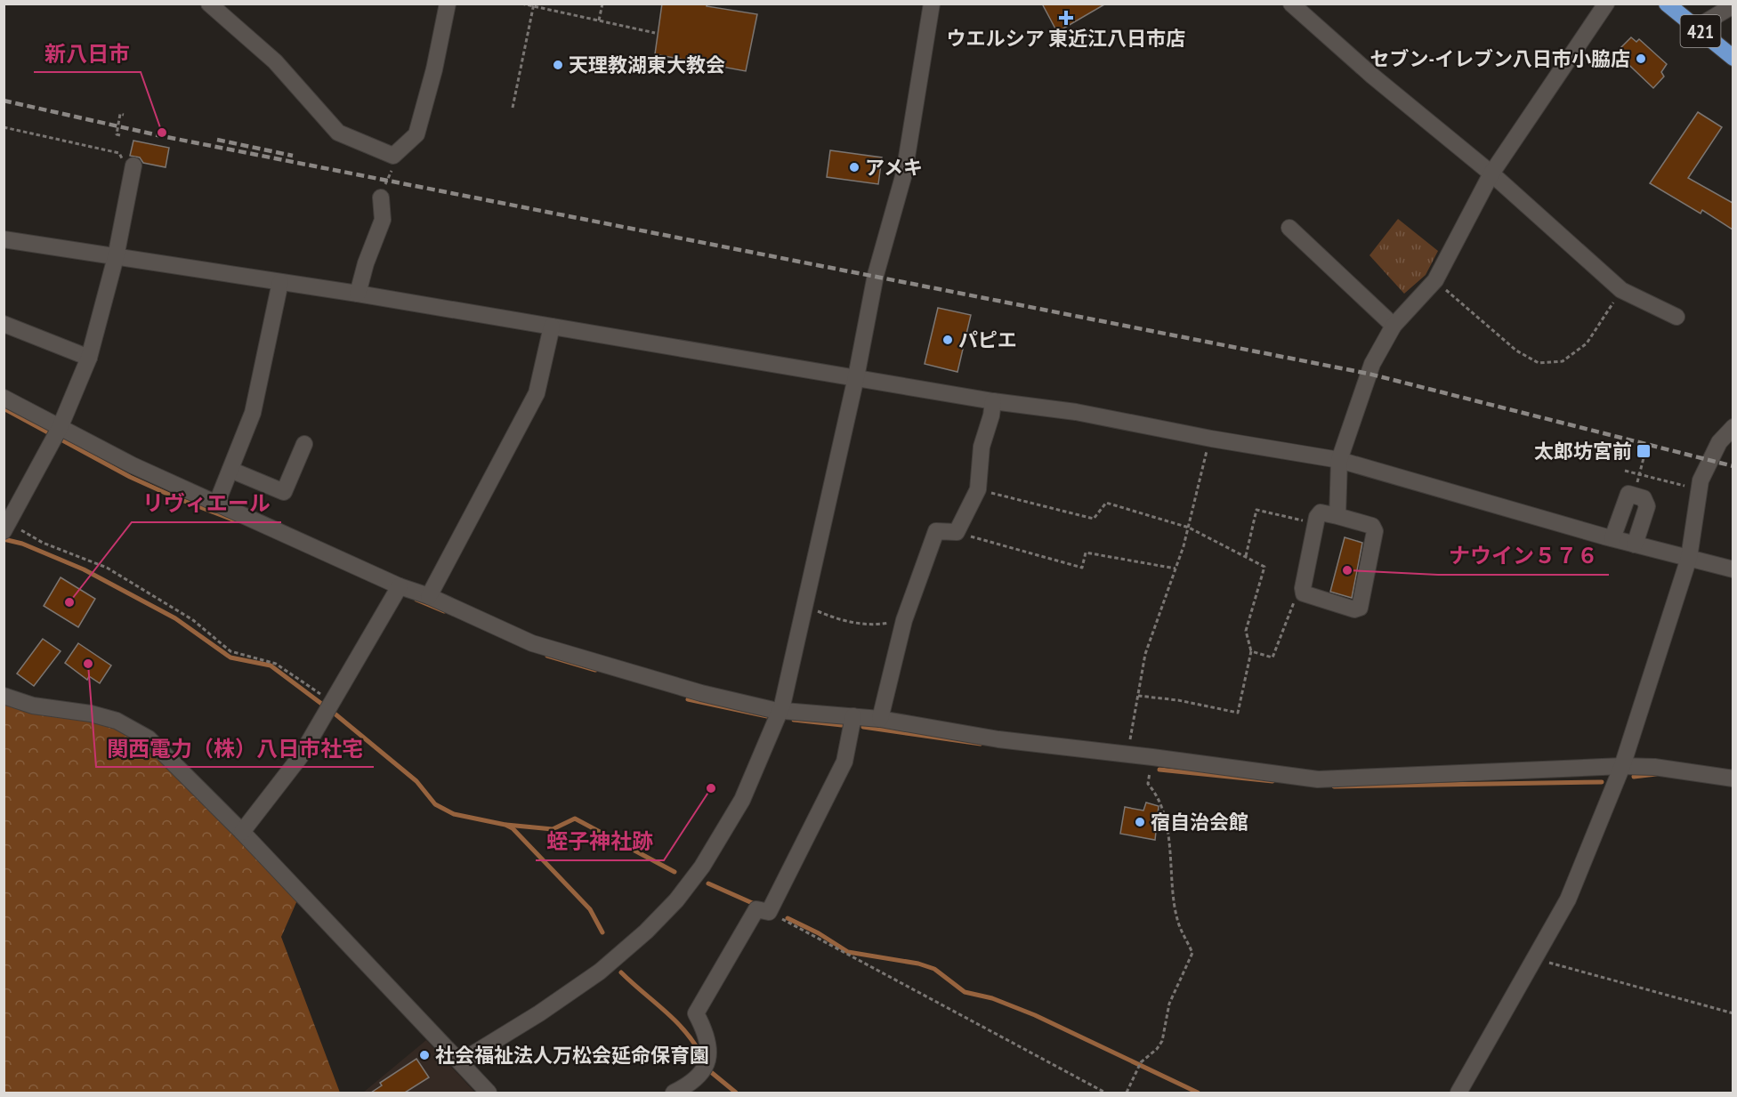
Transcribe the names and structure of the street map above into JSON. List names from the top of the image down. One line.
{"streets":{"highway":["421"]},"places":{"health":["ウエルシア 東近江八日市店"],"other":["セブン-イレブン八日市小脇店","天理教湖東大教会","新八日市","アメキ","パピエ","ナウイン５７６","リヴィエール","関西電力（株）八日市社宅","蛭子神社跡","宿自治会館","社会福祉法人万松会延命保育園"],"transit":["太郎坊宮前"]}}
